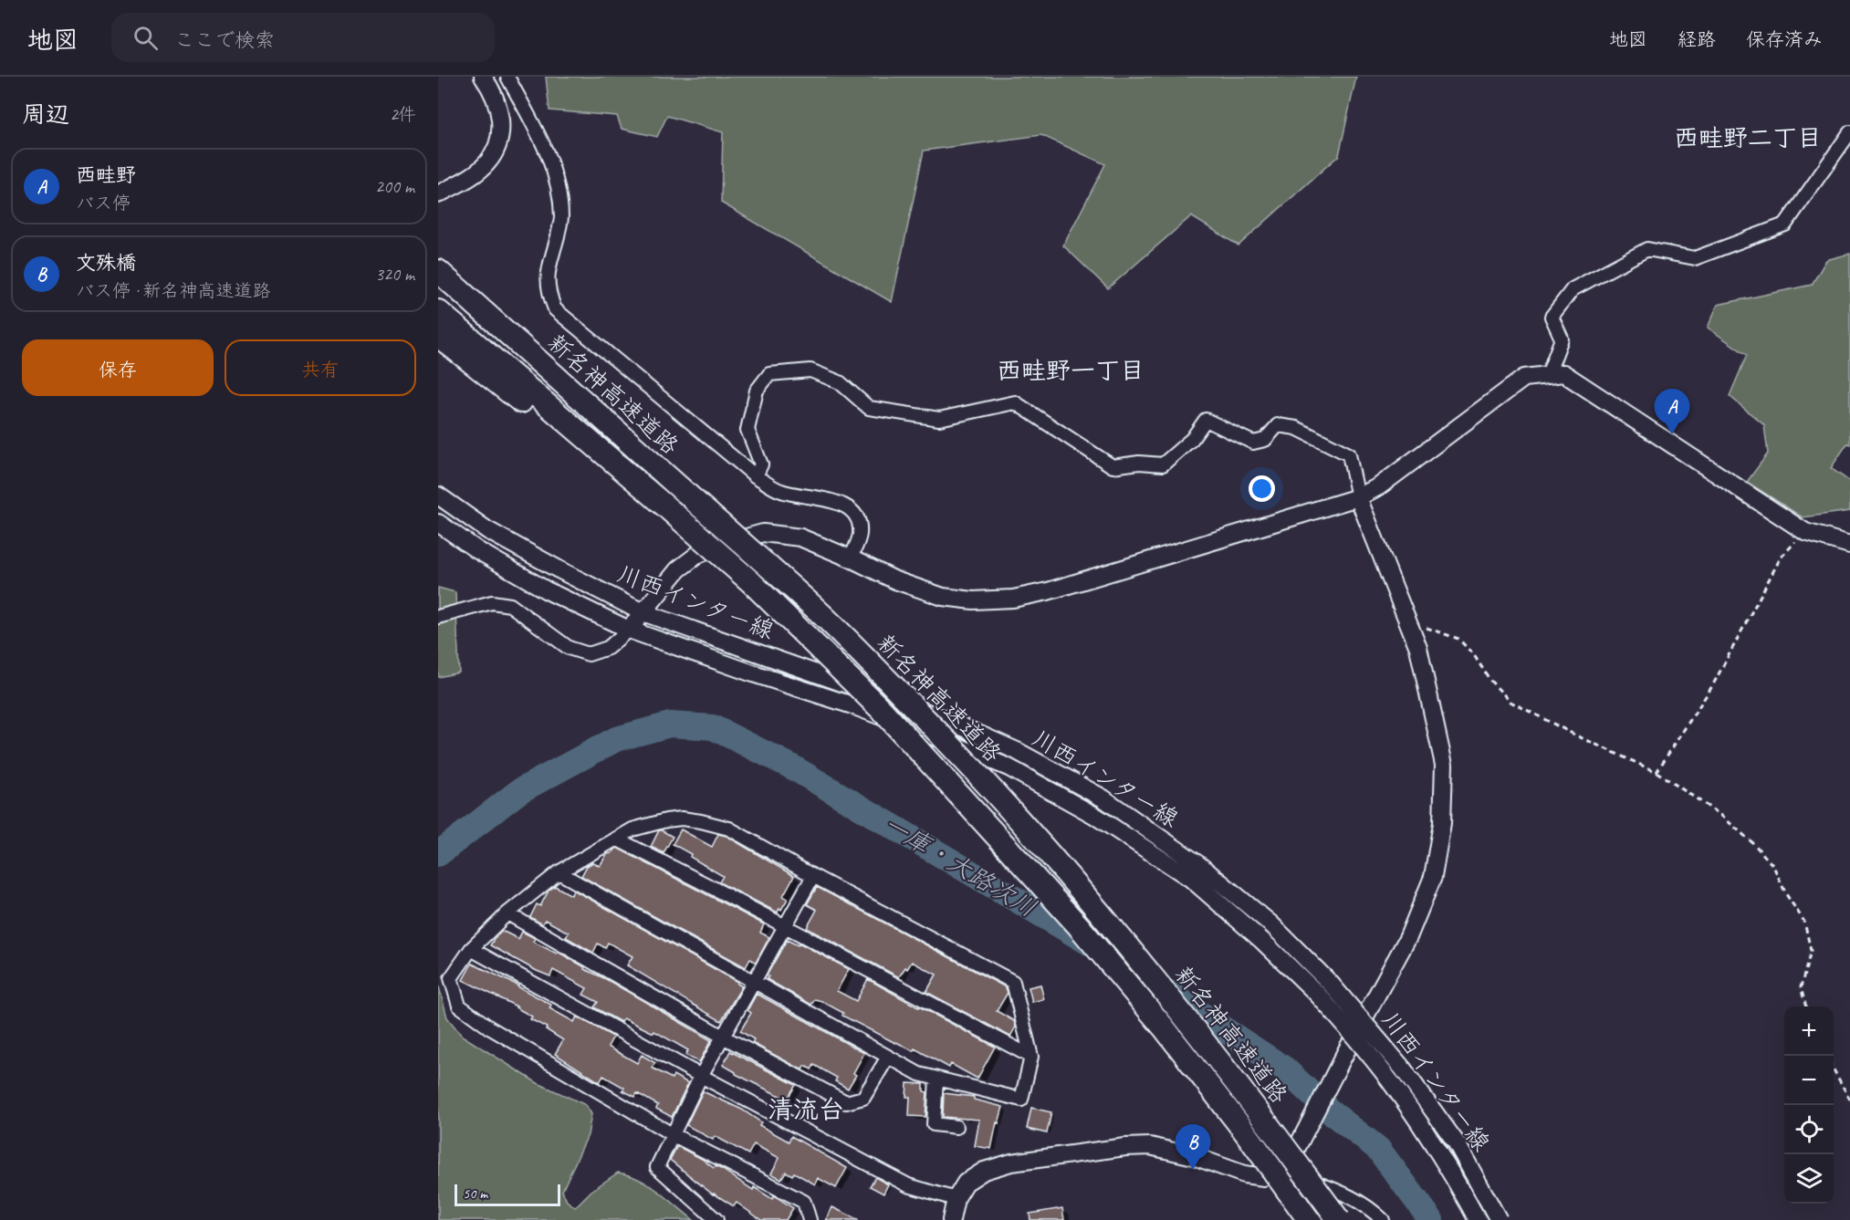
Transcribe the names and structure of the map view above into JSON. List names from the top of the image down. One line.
{"streets":{"highway":["新名神高速道路"],"street":["川西インター線"]},"districts":["西畦野二丁目","西畦野一丁目","清流台"],"water":["一庫・大路次川"],"scale_bar":"50 m","page":{"header":"地図","search":"ここで検索","nav":["地図","経路","保存済み"],"heading":["周辺","2件"],"list":[{"mark":"A","name":"西畦野","note":"バス停","value":"200 m"},{"mark":"B","name":"文殊橋","note":"バス停 · 新名神高速道路","value":"320 m"}],"buttons":["保存","共有"],"pins":["A","B"],"map_buttons":["+","−"],"scale":"50 m"}}
